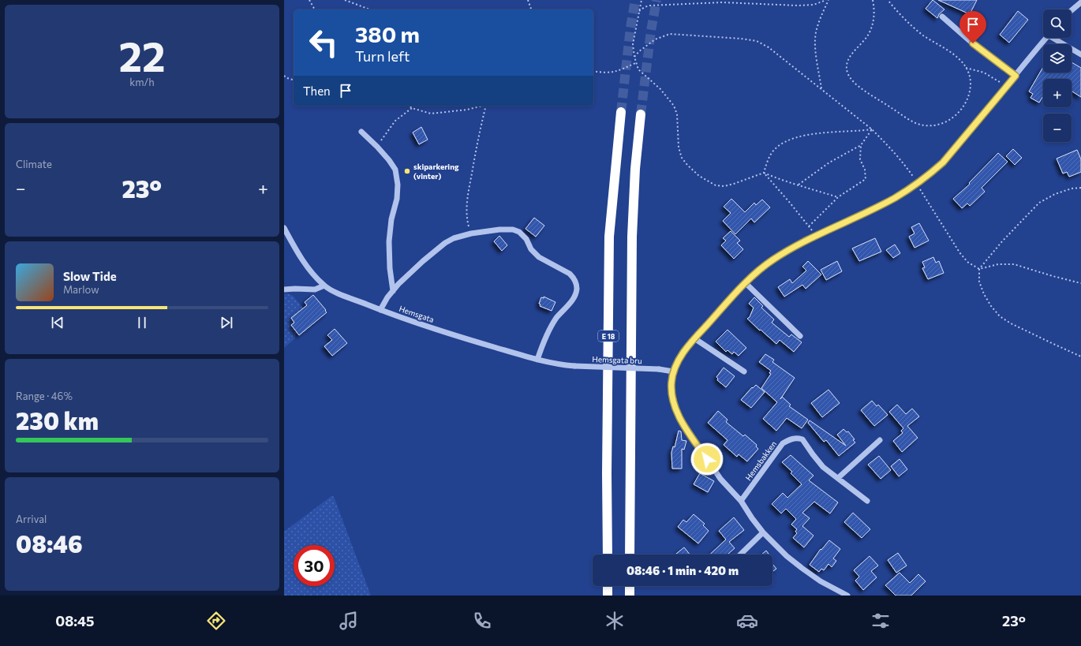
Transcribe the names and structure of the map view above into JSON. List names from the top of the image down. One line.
{"streets":{"highway":["E 18"],"street":["Hemsgata","Hemsgata bru","Hemsbakken"]},"crossings":[["Hemsgata","Hemsgata bru"]],"places":["skiparkering (vinter)"],"page":{"tile":[["22","km/h"],"Climate",["Range · 46%","230 km"],["Arrival","08:46"]],"map_buttons":["+","−"],"turn":["380 m","Turn left"],"then":"Then","heat":["−","23°","+"],"song":["Slow Tide","Marlow"],"limit":"30","trip":"08:46 · 1 min · 420 m","tabs":["08:45","23°"]}}
